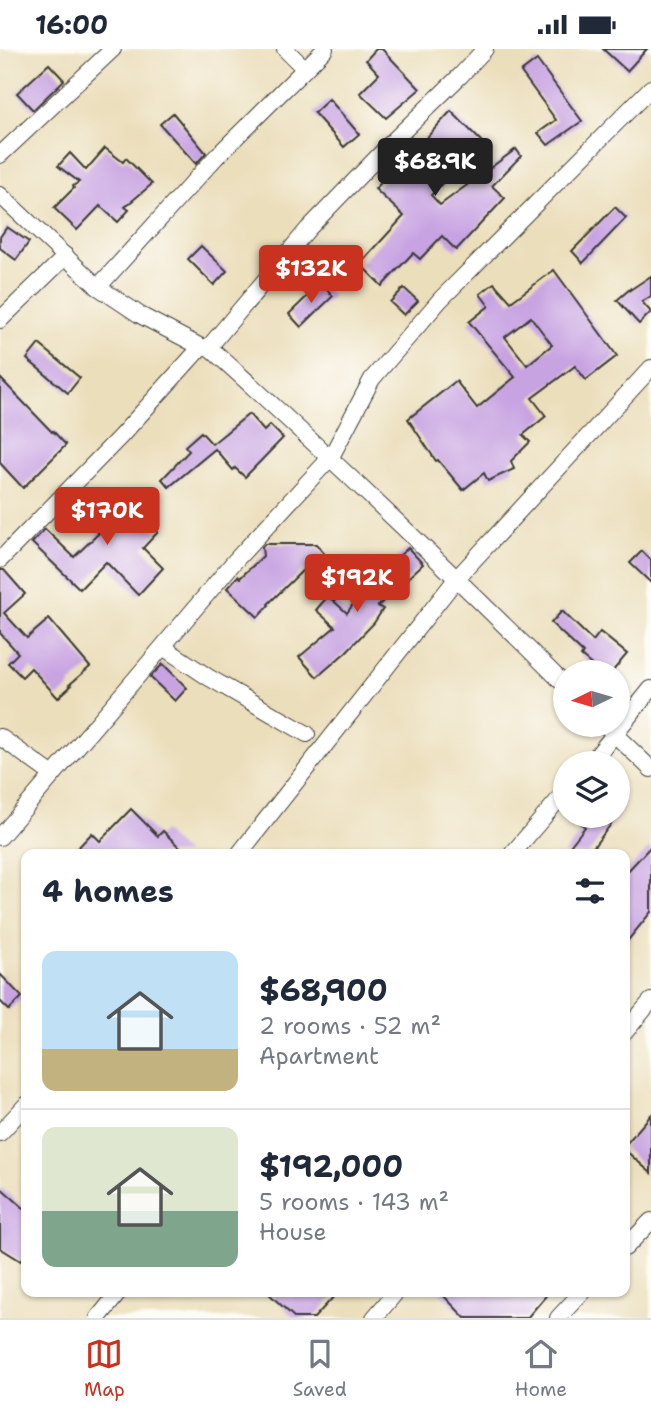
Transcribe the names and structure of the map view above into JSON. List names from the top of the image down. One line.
{"north":"left","page":{"status":"16:00","price":["$68.9K","$132K","$170K","$192K"],"heading":"4 homes","list":[{"name":"$68,900","note":"2 rooms · 52 m² · Apartment"},{"name":"$192,000","note":"5 rooms · 143 m² · House"}],"tabs":["Map","Saved","Home"]}}
